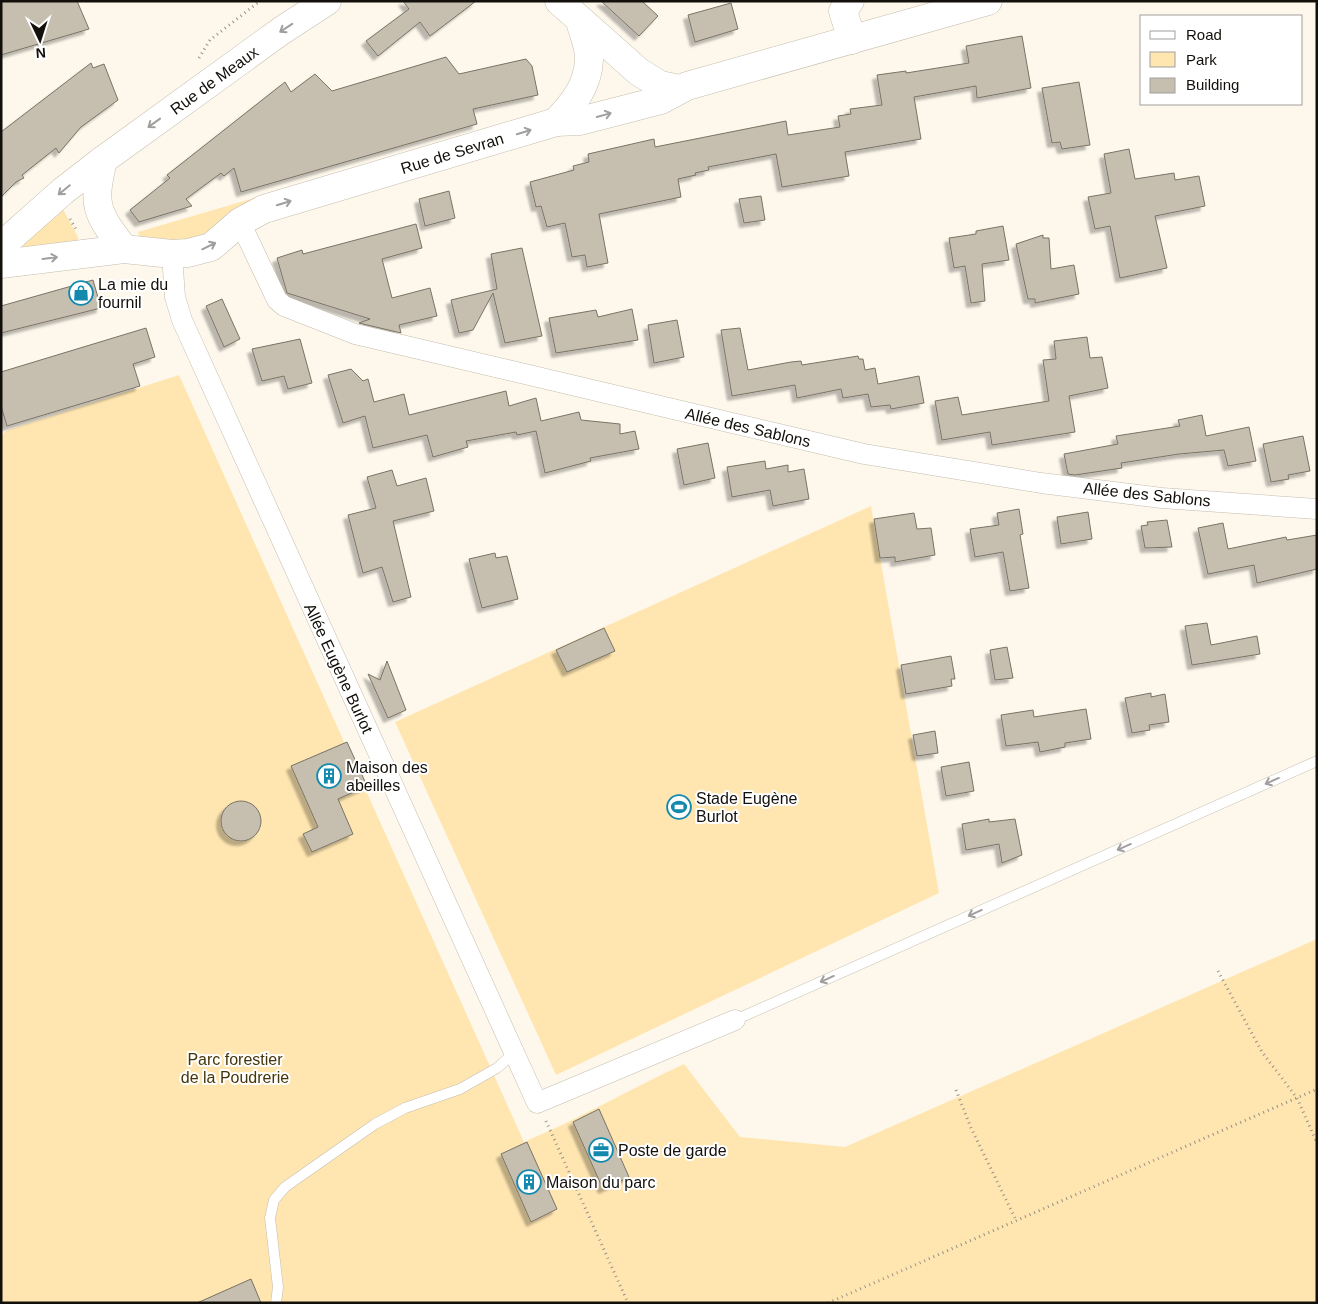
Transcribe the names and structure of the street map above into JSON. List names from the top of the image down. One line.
{"streets":{"main road":["Rue de Meaux","Rue de Sevran"],"street":["Allée des Sablons","Allée Eugène Burlot"]},"crossings":[["Rue de Sevran","Allée des Sablons"],["Rue de Sevran","Allée Eugène Burlot"]],"one_way":["Rue de Meaux","Rue de Sevran"],"parks":["Parc forestier de la Poudrerie"],"places":{"shop":["La mie du fournil"],"building":["Maison des abeilles","Maison du parc"],"sports":["Stade Eugène Burlot"],"office":["Poste de garde"]},"legend":["Road","Park","Building"],"north":"bottom"}
